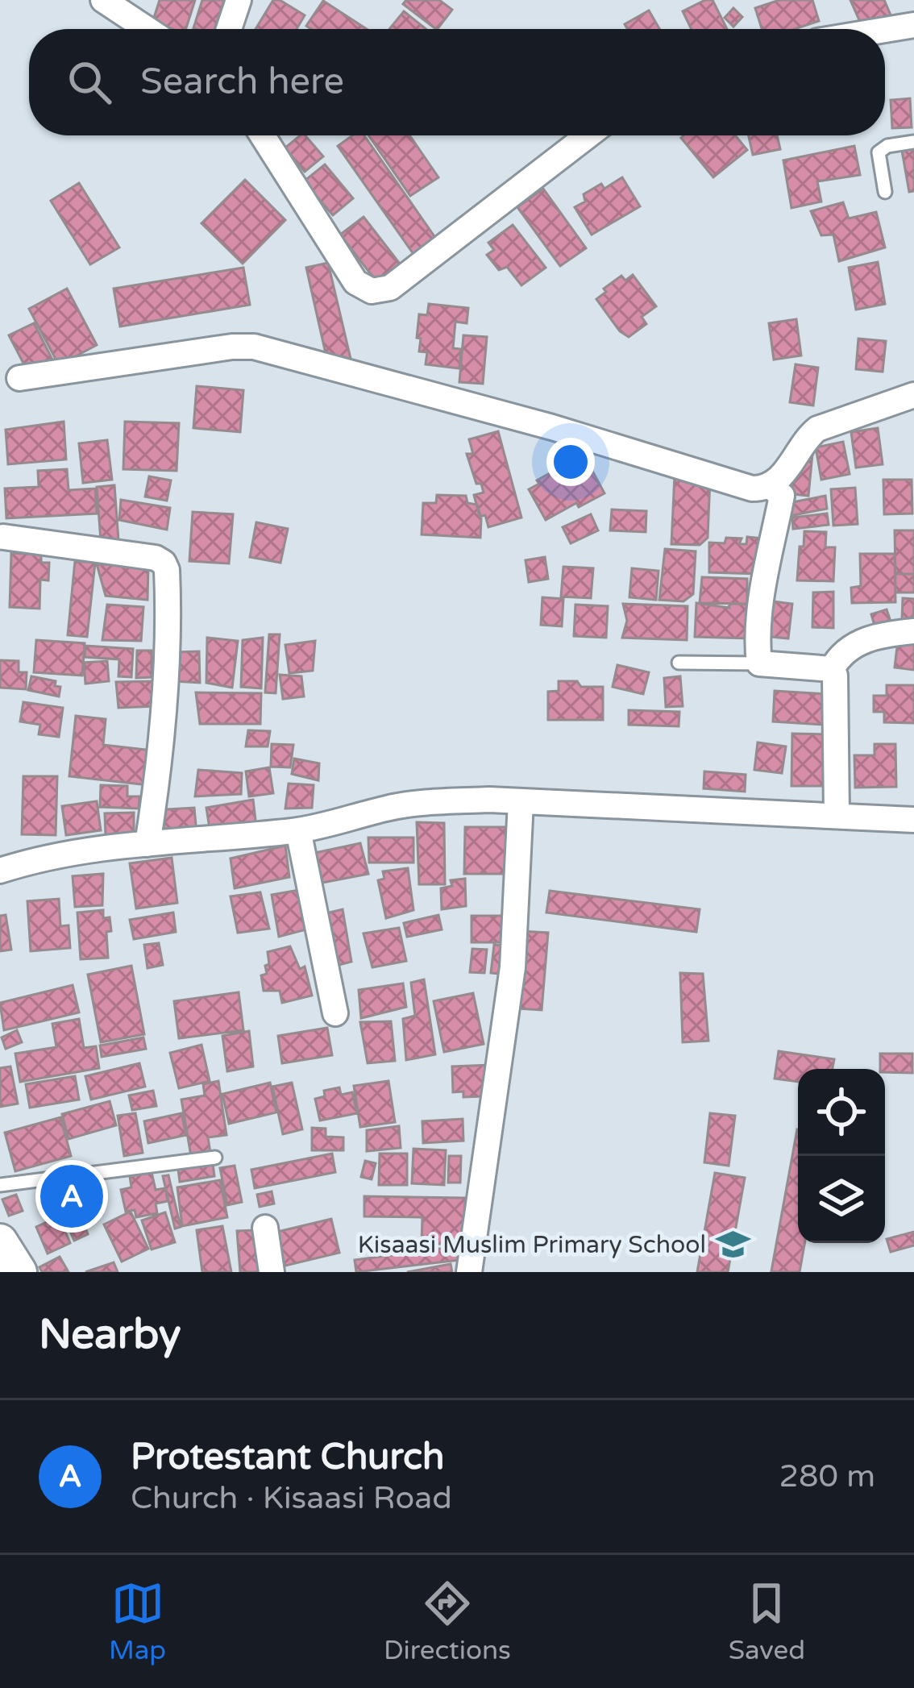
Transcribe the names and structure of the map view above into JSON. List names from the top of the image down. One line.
{"places":{"school or university":["Kisaasi Muslim Primary School"]},"page":{"search":"Search here","pins":"A","heading":"Nearby","list":[{"mark":"A","name":"Protestant Church","note":"Church · Kisaasi Road","value":"280 m"}],"nav":["Map","Directions","Saved"]}}
